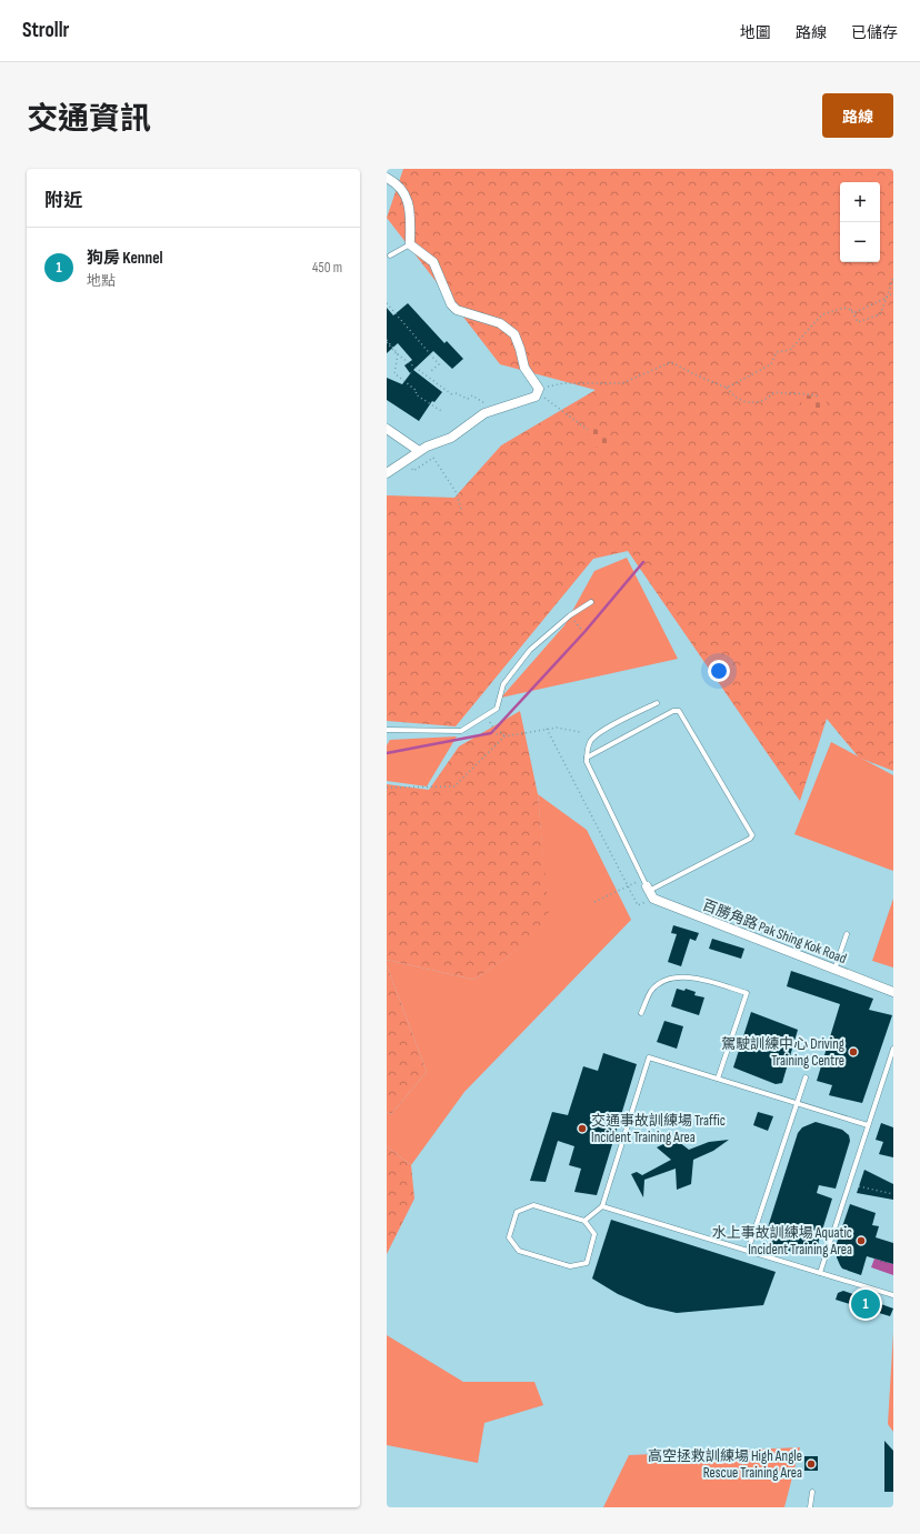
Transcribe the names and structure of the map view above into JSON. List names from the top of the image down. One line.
{"streets":{"street":["百勝角路 Pak Shing Kok Road"]},"places":["駕駛訓練中心 Driving Training Centre","交通事故訓練場 Traffic Incident Training Area","水上事故訓練場 Aquatic Incident Training Area","高空拯救訓練場 High Angle Rescue Training Area"],"page":{"header":"Strollr","nav":["地圖","路線","已儲存"],"title":"交通資訊","buttons":"路線","heading":"附近","map_buttons":["+","−"],"list":[{"mark":"1","name":"狗房 Kennel","note":"地點","value":"450 m"}],"pins":"1"}}
